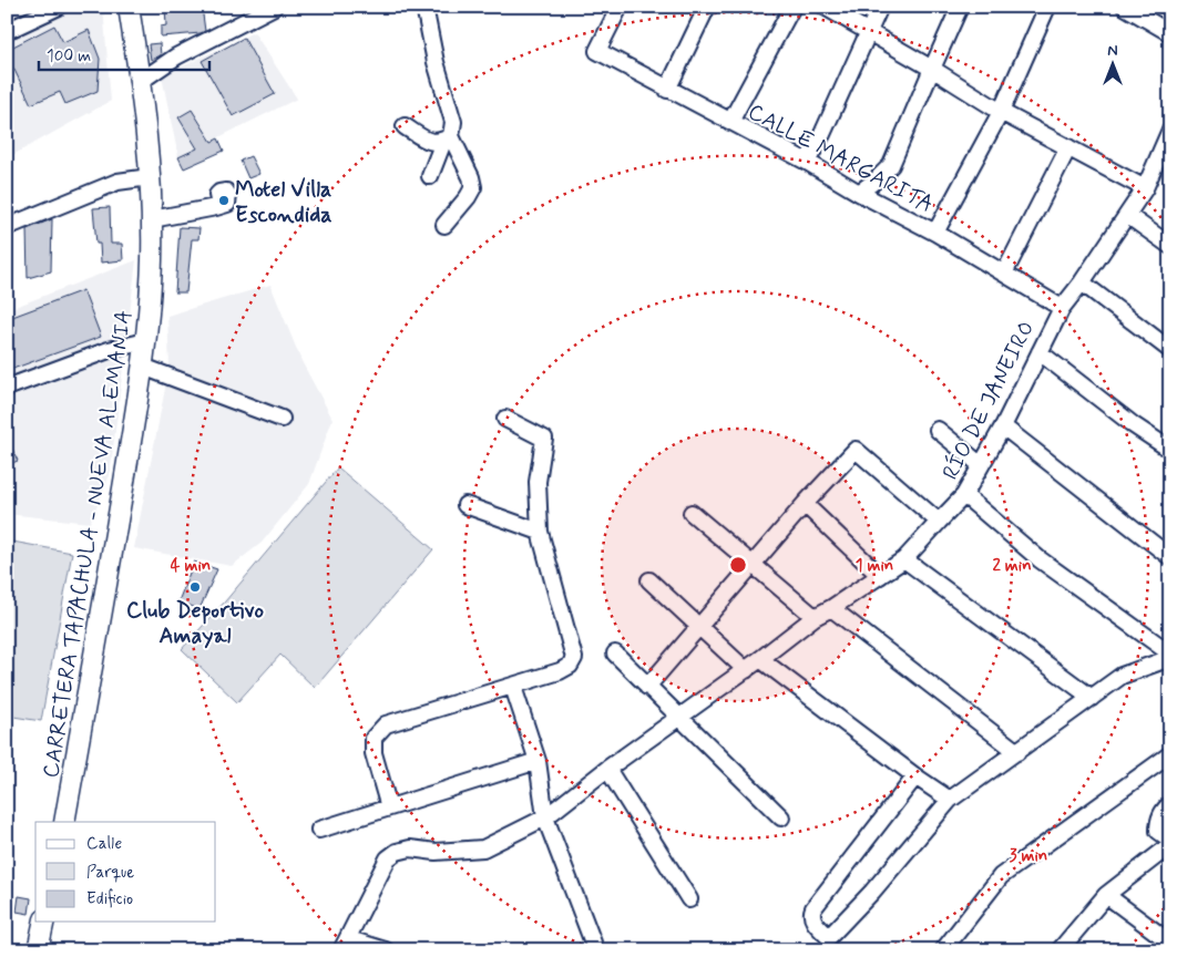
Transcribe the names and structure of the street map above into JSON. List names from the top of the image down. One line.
{"streets":{"main road":["CARRETERA TAPACHULA - NUEVA ALEMANIA"],"street":["CALLE MARGARITA","RÍO DE JANEIRO"]},"crossings":[["CALLE MARGARITA","RÍO DE JANEIRO"]],"places":["Motel Villa Escondida","Club Deportivo Amayal"],"legend":["Calle","Parque","Edificio"],"scale_bar":"100 m","north":"top","rings":["1 min","2 min","4 min","3 min"]}
